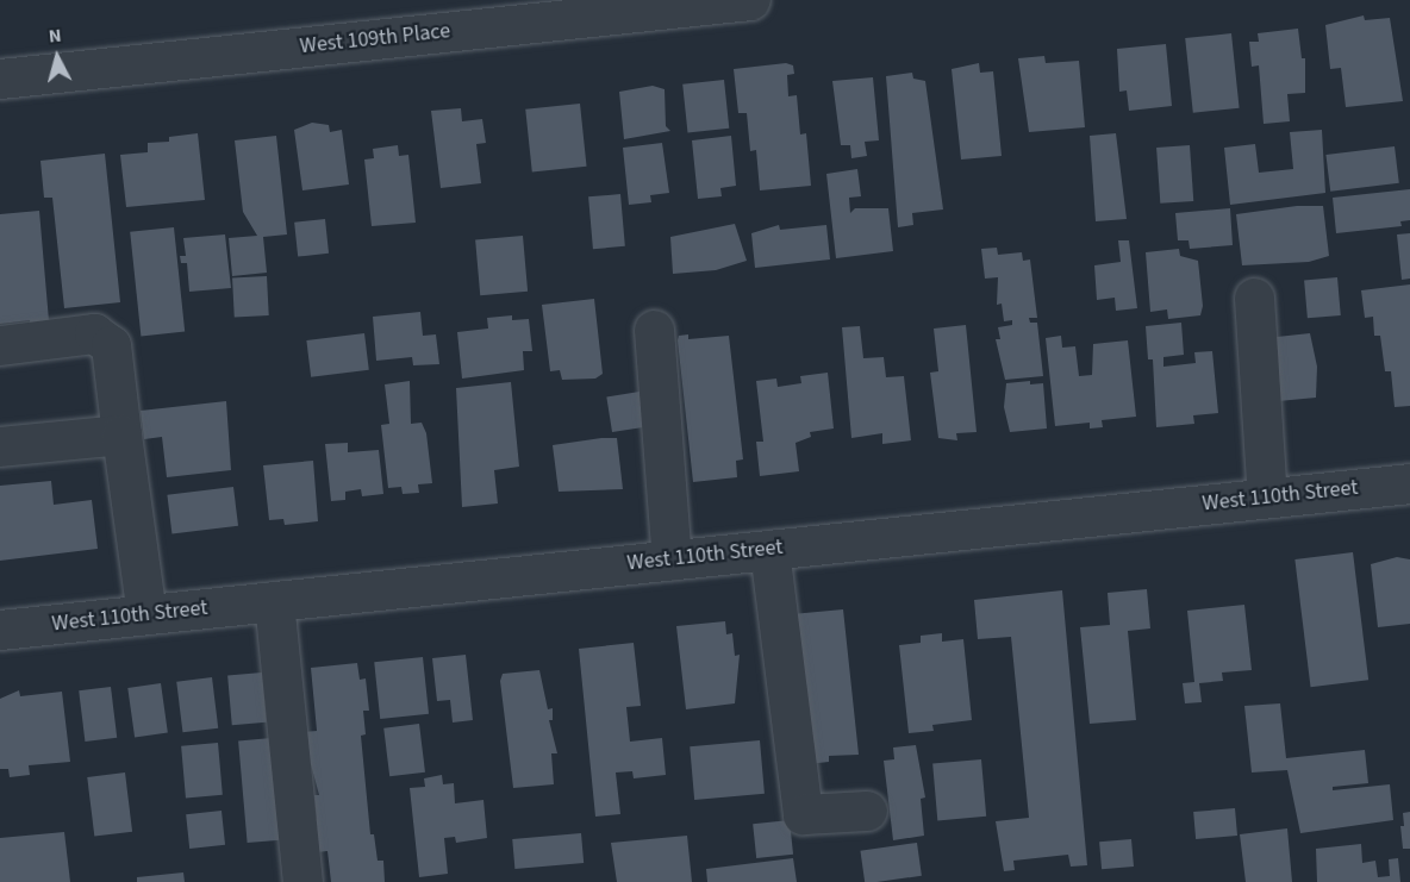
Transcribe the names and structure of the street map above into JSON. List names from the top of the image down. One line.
{"streets":{"street":["West 109th Place","West 110th Street"]},"north":"top"}
